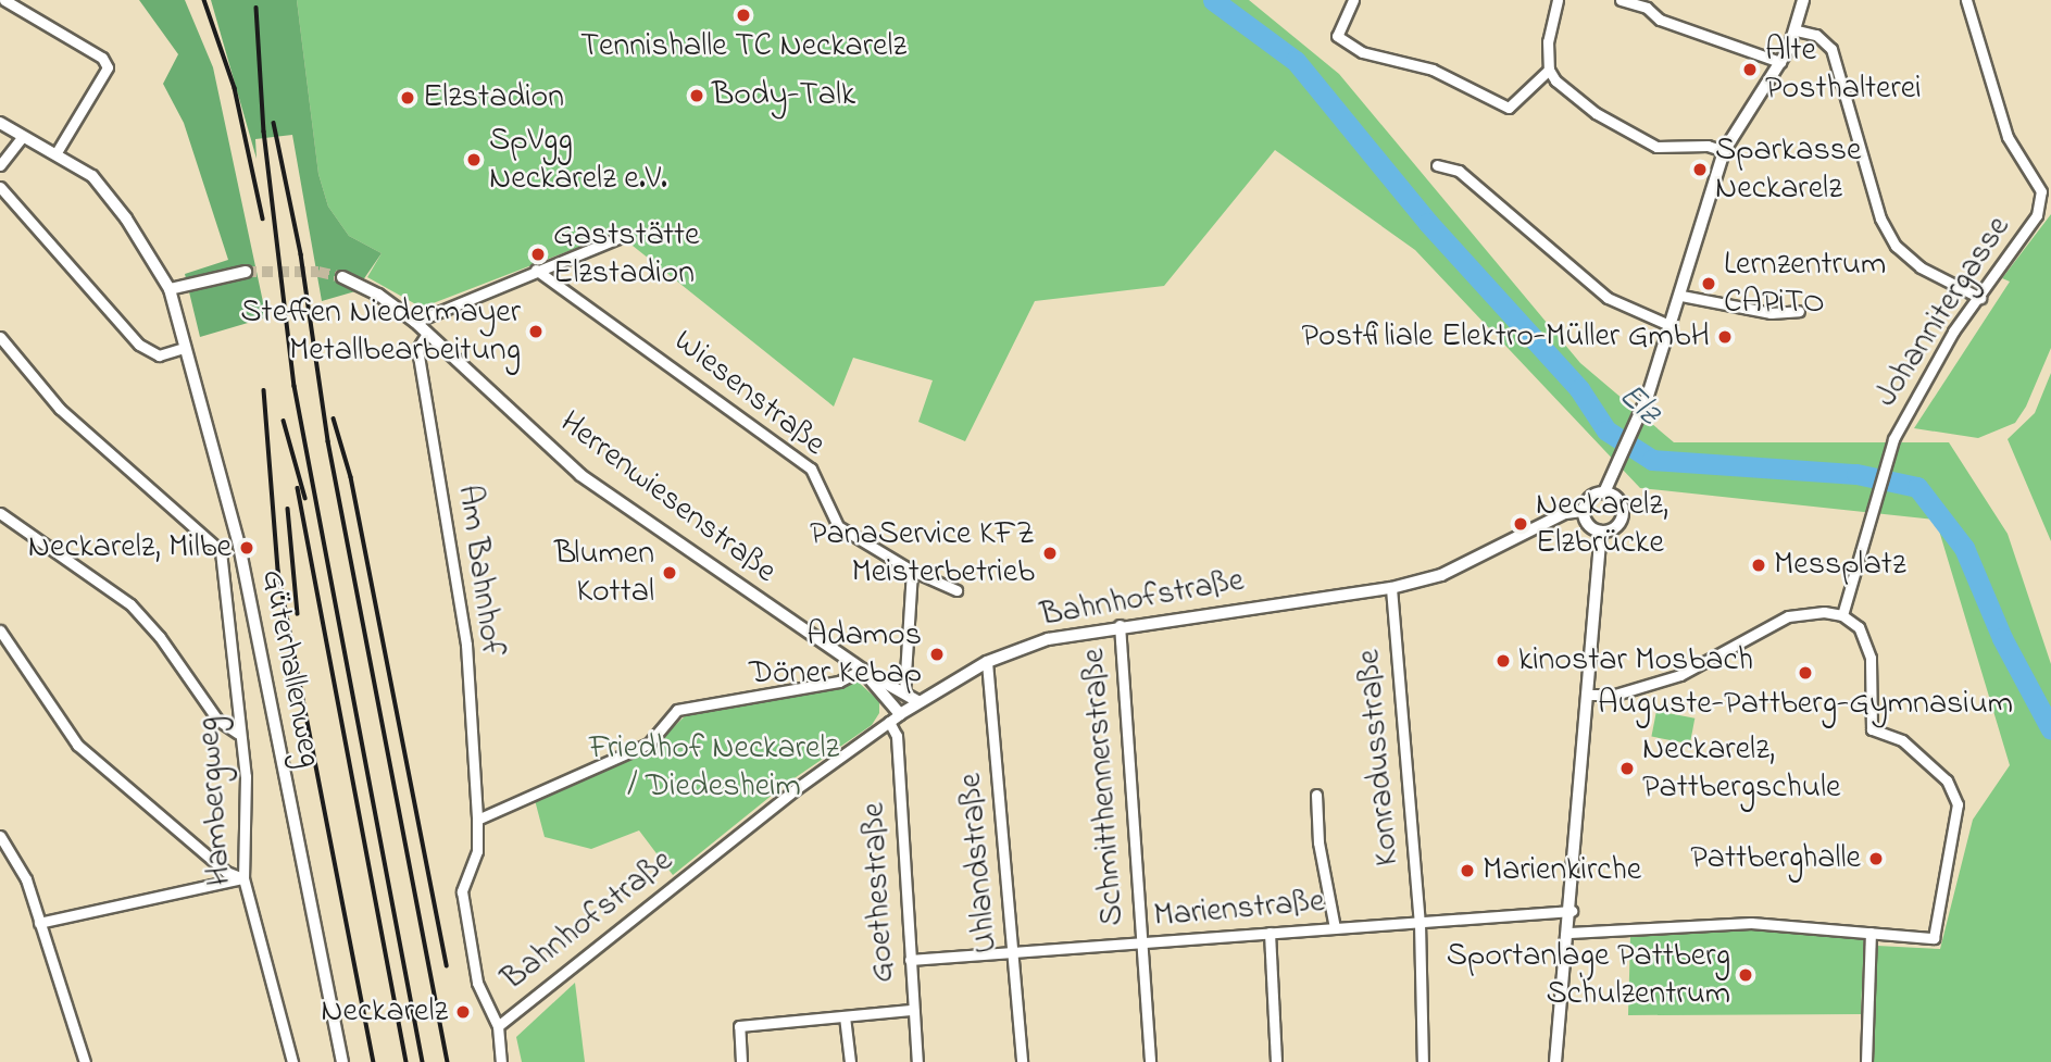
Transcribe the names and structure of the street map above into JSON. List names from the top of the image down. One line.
{"streets":{"street":["Johannitergasse","Wiesenstraße","Herrenwiesenstraße","Am Bahnhof","Bahnhofstraße","Güterhallenweg","Konradusstraße","Schmitthennerstraße","Hambergweg","Uhlandstraße","Goethestraße","Marienstraße"]},"crossings":[["Herrenwiesenstraße","Am Bahnhof"],["Herrenwiesenstraße","Bahnhofstraße"],["Am Bahnhof","Bahnhofstraße"],["Bahnhofstraße","Konradusstraße"],["Bahnhofstraße","Schmitthennerstraße"],["Bahnhofstraße","Uhlandstraße"],["Bahnhofstraße","Goethestraße"],["Konradusstraße","Marienstraße"],["Schmitthennerstraße","Marienstraße"],["Uhlandstraße","Marienstraße"],["Goethestraße","Marienstraße"]],"water":["Elz"],"parks":["Friedhof Neckarelz / Diedesheim"],"places":["Tennishalle TC Neckarelz","Alte Posthalterei","Body-Talk","Elzstadion","SpVgg Neckarelz e.V.","Sparkasse Neckarelz","Gaststätte Elzstadion","Lernzentrum CAPiTO","Steffen Niedermayer Metallbearbeitung","Postfiliale Elektro-Müller GmbH","Neckarelz, Elzbrücke","Neckarelz, Milbe","PanaService KFZ Meisterbetrieb","Messplatz","Blumen Kottal","Adamos Döner Kebap","kinostar Mosbach","Auguste-Pattberg-Gymnasium","Neckarelz, Pattbergschule","Pattberghalle","Marienkirche","Sportanlage Pattberg Schulzentrum","Neckarelz"]}
